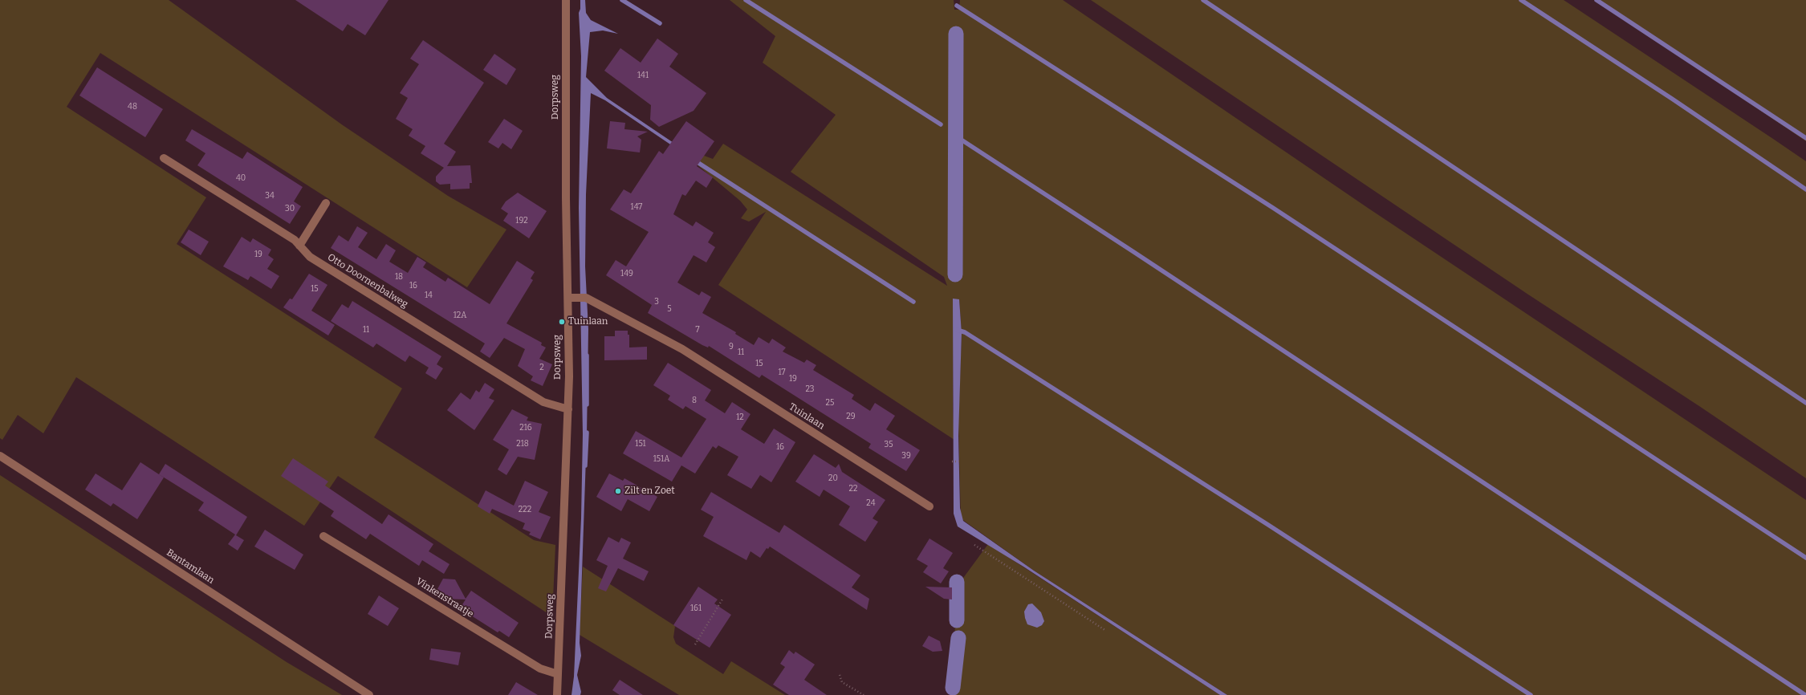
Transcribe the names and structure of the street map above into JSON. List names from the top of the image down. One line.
{"streets":{"street":["Dorpsweg","Otto Doornenbalweg","Tuinlaan","Bantamlaan","Vinkenstraatje"]},"crossings":[["Dorpsweg","Otto Doornenbalweg"],["Dorpsweg","Tuinlaan"],["Dorpsweg","Vinkenstraatje"]],"places":["Tuinlaan","Zilt en Zoet"],"house_numbers":["141","48","40","34","147","30","192","19","149","18","16","15","14","3","5","12A","11","7","9","11","15","2","17","19","23","8","25","29","12","216","218","151","35","16","39","151A","20","22","24","222","161"]}
